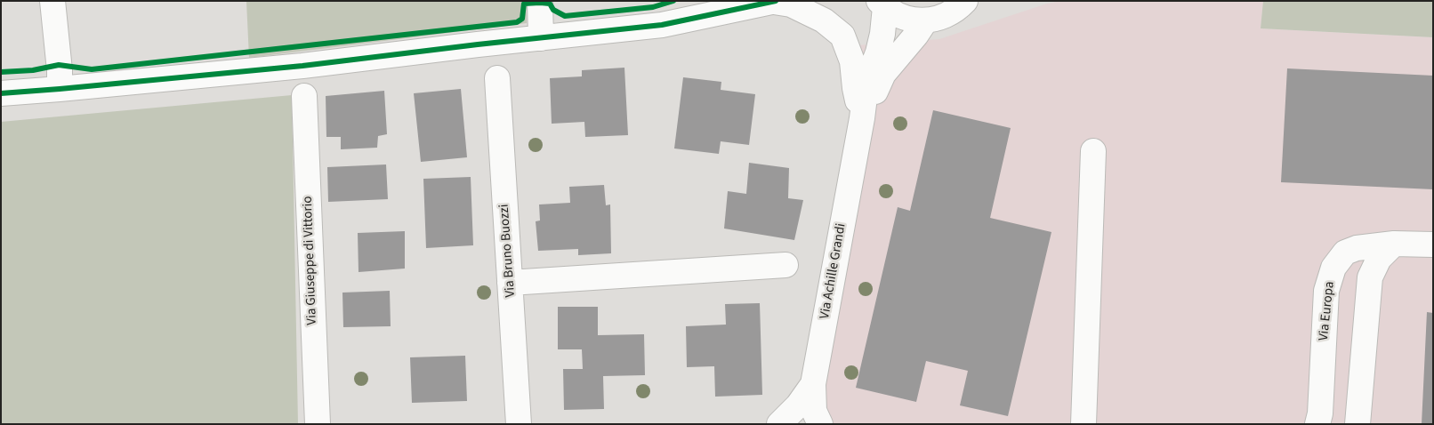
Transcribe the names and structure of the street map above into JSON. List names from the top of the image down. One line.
{"streets":{"street":["Via Bruno Buozzi","Via Giuseppe di Vittorio","Via Achille Grandi","Via Europa"]}}
